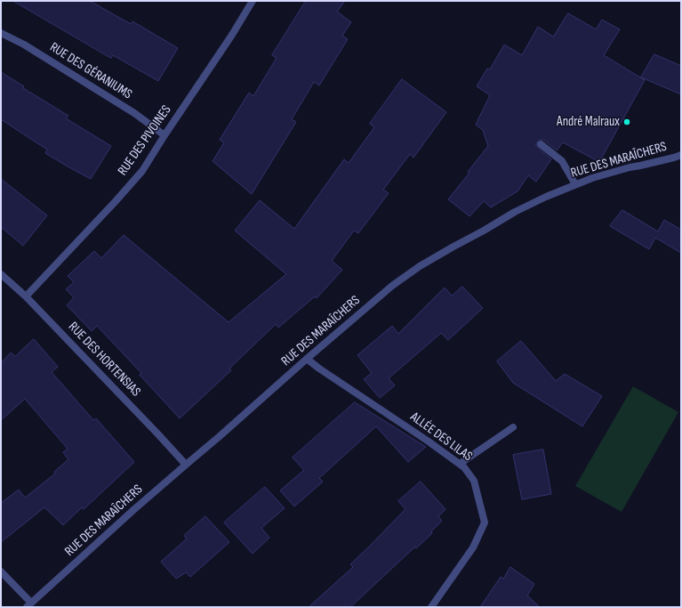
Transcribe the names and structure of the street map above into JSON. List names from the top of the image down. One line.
{"streets":{"street":["RUE DES GÉRANIUMS","RUE DES PIVOINES","RUE DES MARAÎCHERS","RUE DES HORTENSIAS","ALLÉE DES LILAS"]},"crossings":[["RUE DES GÉRANIUMS","RUE DES PIVOINES"],["RUE DES PIVOINES","RUE DES HORTENSIAS"],["RUE DES MARAÎCHERS","RUE DES HORTENSIAS"],["RUE DES MARAÎCHERS","ALLÉE DES LILAS"]],"places":["André Malraux"]}
